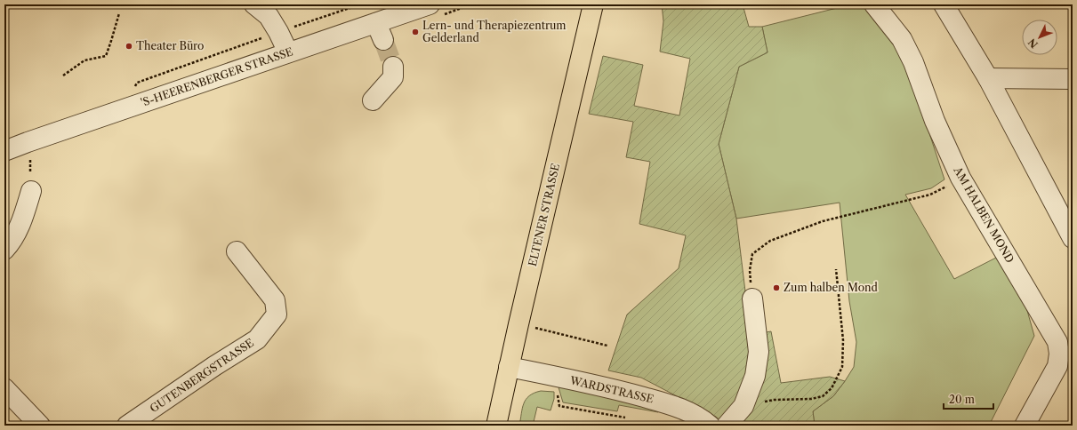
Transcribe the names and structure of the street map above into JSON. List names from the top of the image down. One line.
{"streets":{"main road":["ELTENER STRASSE"],"street":["'S-HEERENBERGER STRASSE","AM HALBEN MOND","GUTENBERGSTRASSE","WARDSTRASSE"]},"crossings":[["ELTENER STRASSE","WARDSTRASSE"]],"places":["Lern- und Therapiezentrum Gelderland","Theater Büro","Zum halben Mond"],"scale_bar":"20 m","north":"bottom left"}
